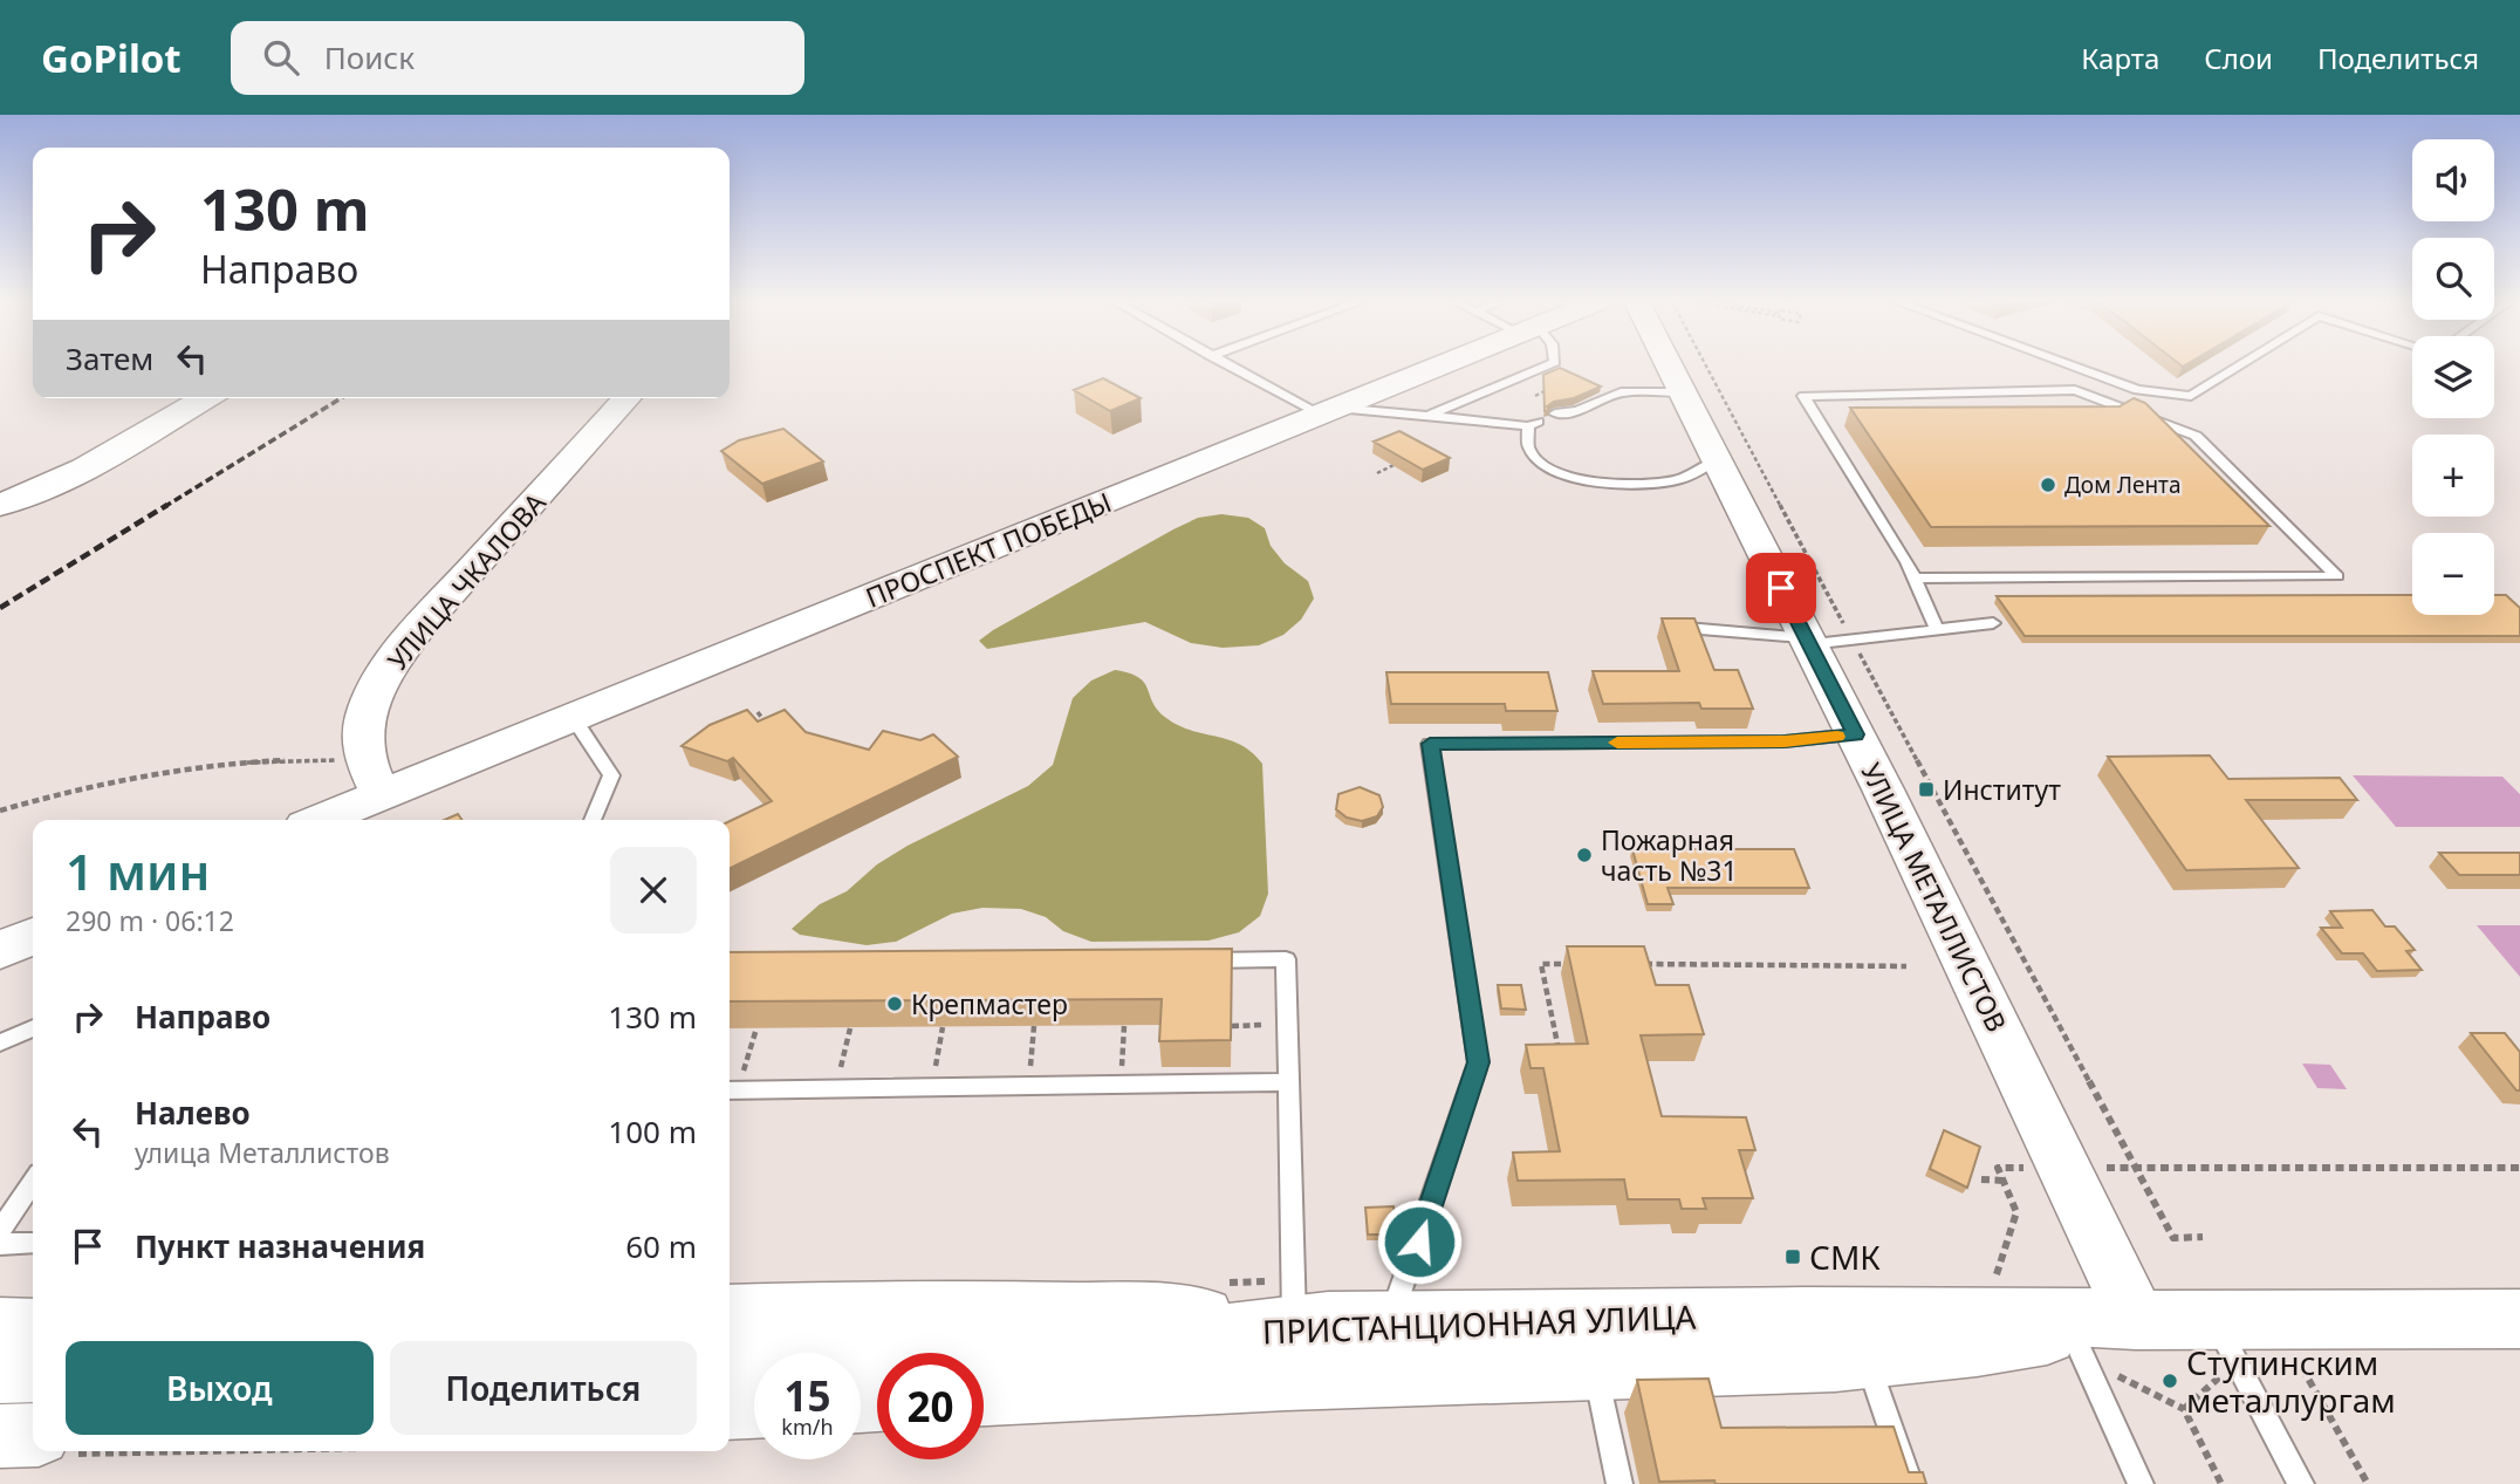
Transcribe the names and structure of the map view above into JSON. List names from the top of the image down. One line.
{"streets":{"main road":["ПРОСПЕКТ ПОБЕДЫ","УЛИЦА МЕТАЛЛИСТОВ","ПРИСТАНЦИОННАЯ УЛИЦА"],"street":["УЛИЦА ЧКАЛОВА"]},"crossings":[["ПРОСПЕКТ ПОБЕДЫ","УЛИЦА ЧКАЛОВА"],["УЛИЦА МЕТАЛЛИСТОВ","ПРИСТАНЦИОННАЯ УЛИЦА"]],"places":{"other":["Дом Лента","Пожарная часть №31","Крепмастер","Ступинским металлургам"],"transit":["Институт","СМК"]},"page":{"header":"GoPilot","search":"Поиск","nav":["Карта","Слои","Поделиться"],"map_buttons":["+","−"],"turn":["130 m","Направо"],"then":"Затем","heading":["1 мин","290 m · 06:12"],"list":[{"name":"Направо","value":"130 m"},{"name":"Налево","note":"улица Металлистов","value":"100 m"},{"name":"Пункт назначения","value":"60 m"}],"buttons":["Выход","Поделиться"],"speed":"15 km/h","limit":"20"}}
